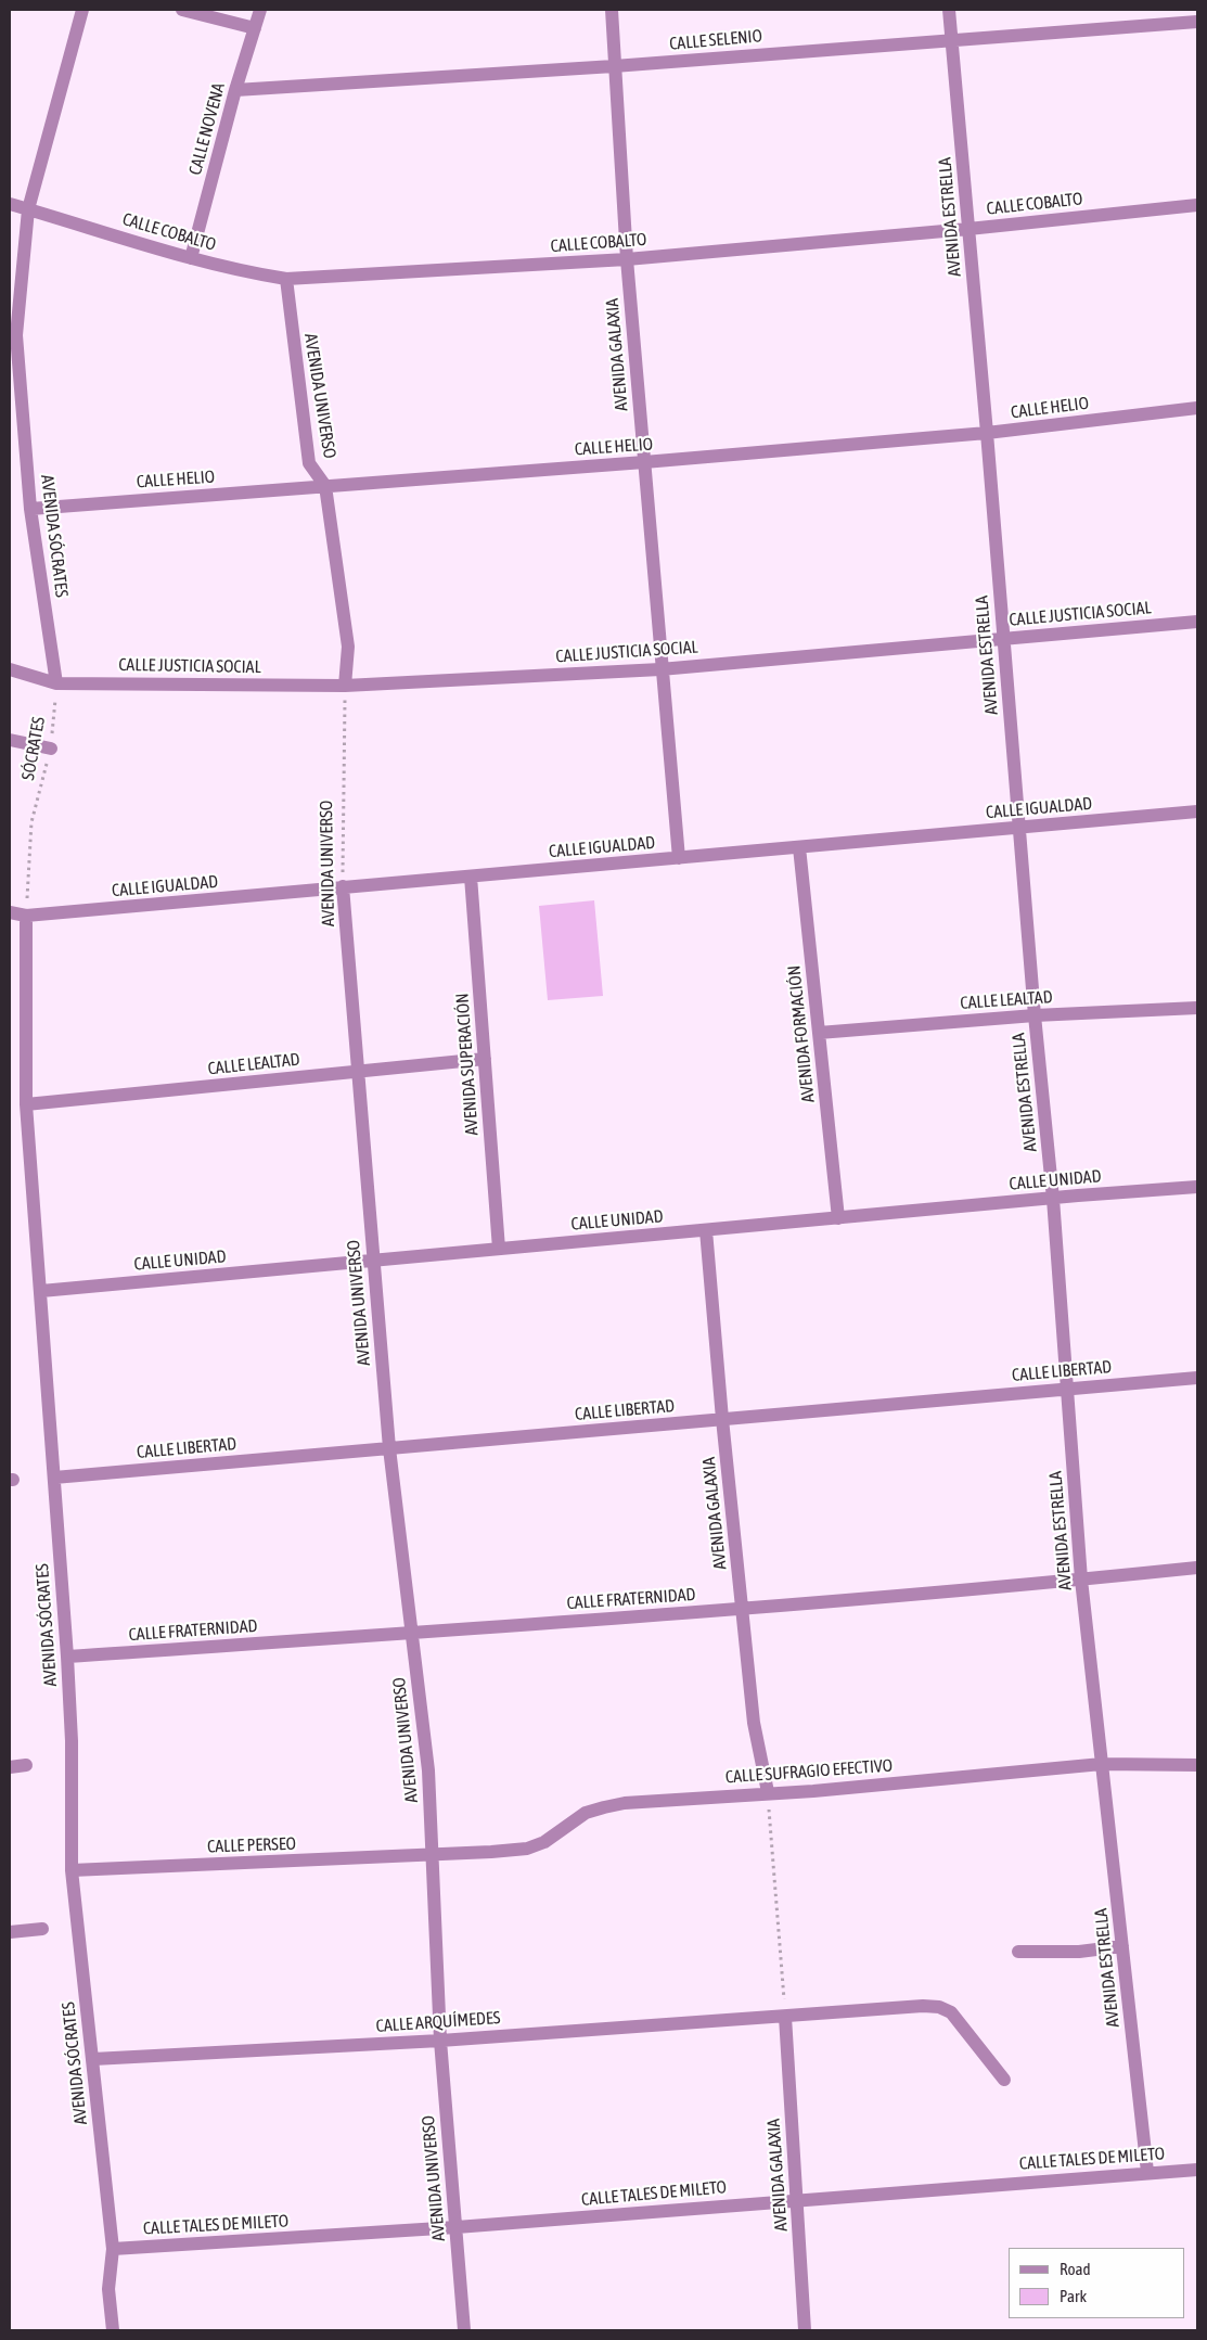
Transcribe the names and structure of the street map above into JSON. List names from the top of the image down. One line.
{"streets":{"street":["CALLE SELENIO","CALLE NOVENA","CALLE COBALTO","AVENIDA ESTRELLA","AVENIDA GALAXIA","AVENIDA UNIVERSO","CALLE HELIO","AVENIDA SÓCRATES","CALLE JUSTICIA SOCIAL","CALLE IGUALDAD","CALLE LEALTAD","AVENIDA FORMACIÓN","AVENIDA SUPERACIÓN","CALLE UNIDAD","CALLE LIBERTAD","CALLE FRATERNIDAD","CALLE SUFRAGIO EFECTIVO","CALLE PERSEO","CALLE ARQUÍMEDES","CALLE TALES DE MILETO"],"path":["SÓCRATES"]},"crossings":[["CALLE SELENIO","CALLE NOVENA"],["CALLE SELENIO","AVENIDA ESTRELLA"],["CALLE SELENIO","AVENIDA GALAXIA"],["CALLE NOVENA","CALLE COBALTO"],["CALLE COBALTO","AVENIDA ESTRELLA"],["CALLE COBALTO","AVENIDA GALAXIA"],["CALLE COBALTO","AVENIDA UNIVERSO"],["CALLE COBALTO","AVENIDA SÓCRATES"],["AVENIDA ESTRELLA","CALLE HELIO"],["AVENIDA ESTRELLA","CALLE JUSTICIA SOCIAL"],["AVENIDA ESTRELLA","CALLE IGUALDAD"],["AVENIDA ESTRELLA","CALLE LEALTAD"],["AVENIDA ESTRELLA","CALLE UNIDAD"],["AVENIDA ESTRELLA","CALLE LIBERTAD"],["AVENIDA ESTRELLA","CALLE FRATERNIDAD"],["AVENIDA ESTRELLA","CALLE SUFRAGIO EFECTIVO"],["AVENIDA ESTRELLA","CALLE TALES DE MILETO"],["AVENIDA GALAXIA","CALLE HELIO"],["AVENIDA GALAXIA","CALLE JUSTICIA SOCIAL"],["AVENIDA GALAXIA","CALLE IGUALDAD"],["AVENIDA GALAXIA","CALLE UNIDAD"],["AVENIDA GALAXIA","CALLE LIBERTAD"],["AVENIDA GALAXIA","CALLE FRATERNIDAD"],["AVENIDA GALAXIA","CALLE SUFRAGIO EFECTIVO"],["AVENIDA GALAXIA","CALLE ARQUÍMEDES"],["AVENIDA GALAXIA","CALLE TALES DE MILETO"],["AVENIDA UNIVERSO","CALLE HELIO"],["AVENIDA UNIVERSO","CALLE JUSTICIA SOCIAL"],["AVENIDA UNIVERSO","CALLE IGUALDAD"],["AVENIDA UNIVERSO","CALLE LEALTAD"],["AVENIDA UNIVERSO","CALLE UNIDAD"],["AVENIDA UNIVERSO","CALLE LIBERTAD"],["AVENIDA UNIVERSO","CALLE FRATERNIDAD"],["AVENIDA UNIVERSO","CALLE SUFRAGIO EFECTIVO"],["AVENIDA UNIVERSO","CALLE PERSEO"],["AVENIDA UNIVERSO","CALLE ARQUÍMEDES"],["AVENIDA UNIVERSO","CALLE TALES DE MILETO"],["CALLE HELIO","AVENIDA SÓCRATES"],["AVENIDA SÓCRATES","CALLE JUSTICIA SOCIAL"],["AVENIDA SÓCRATES","SÓCRATES"],["AVENIDA SÓCRATES","CALLE IGUALDAD"],["AVENIDA SÓCRATES","CALLE LEALTAD"],["AVENIDA SÓCRATES","CALLE UNIDAD"],["AVENIDA SÓCRATES","CALLE LIBERTAD"],["AVENIDA SÓCRATES","CALLE FRATERNIDAD"],["AVENIDA SÓCRATES","CALLE PERSEO"],["AVENIDA SÓCRATES","CALLE ARQUÍMEDES"],["AVENIDA SÓCRATES","CALLE TALES DE MILETO"],["CALLE JUSTICIA SOCIAL","SÓCRATES"],["SÓCRATES","CALLE IGUALDAD"],["CALLE IGUALDAD","AVENIDA FORMACIÓN"],["CALLE IGUALDAD","AVENIDA SUPERACIÓN"],["CALLE LEALTAD","AVENIDA FORMACIÓN"],["CALLE LEALTAD","AVENIDA SUPERACIÓN"],["AVENIDA FORMACIÓN","CALLE UNIDAD"],["AVENIDA SUPERACIÓN","CALLE UNIDAD"],["CALLE SUFRAGIO EFECTIVO","CALLE PERSEO"]],"legend":["Road","Park"]}
